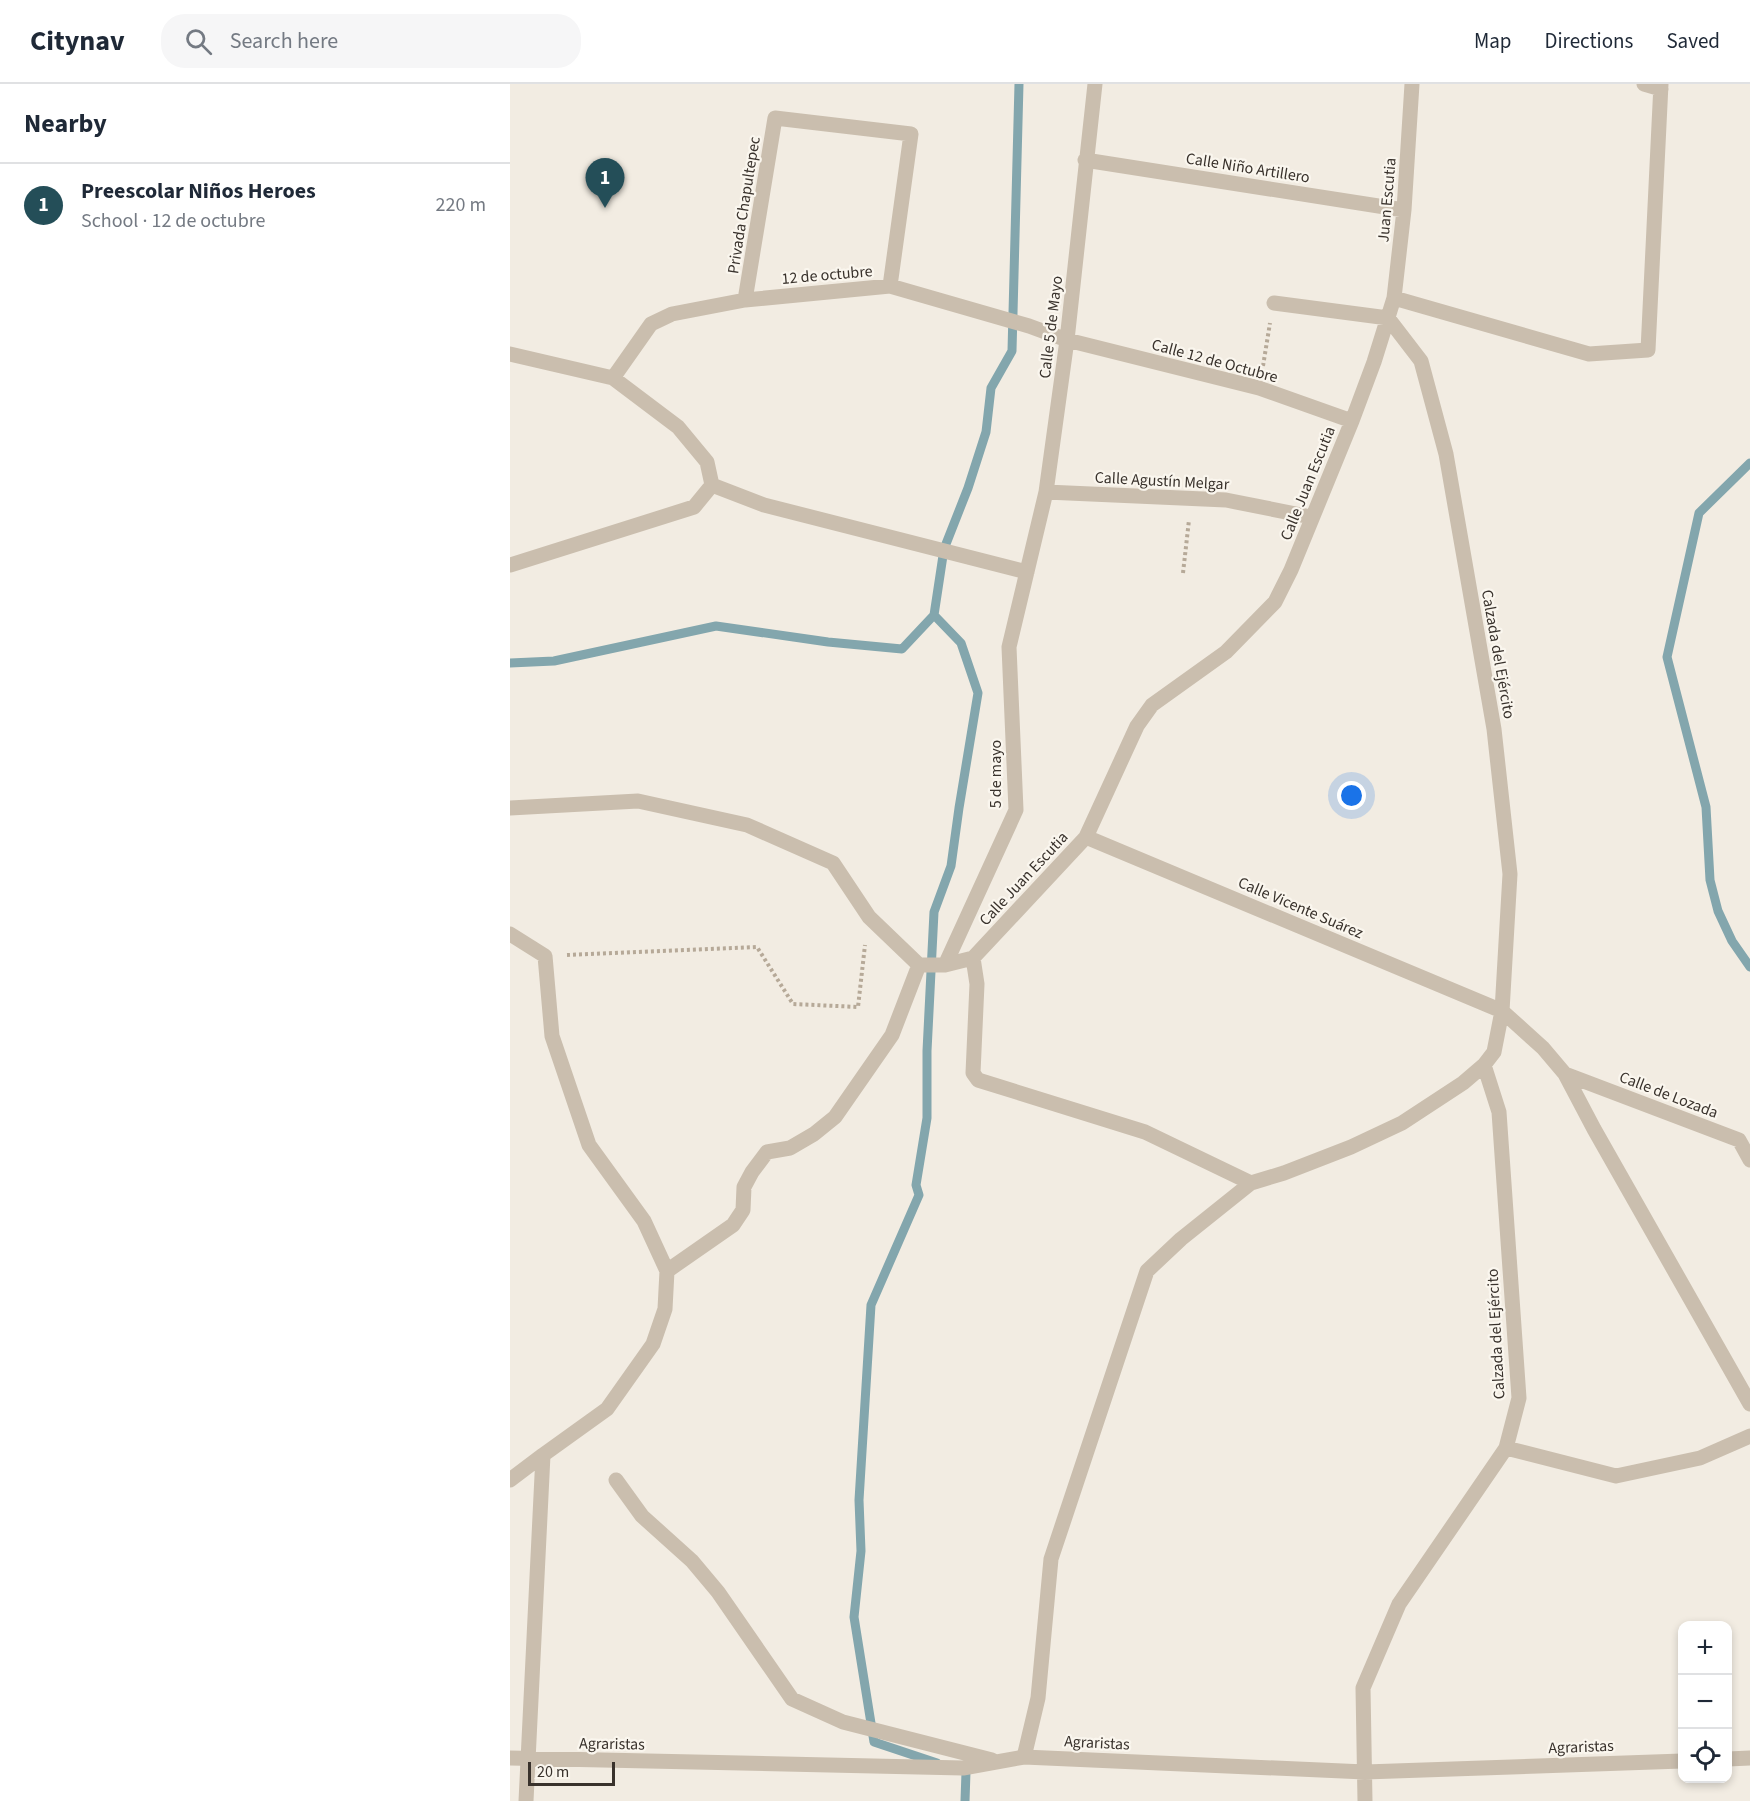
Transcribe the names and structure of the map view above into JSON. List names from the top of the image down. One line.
{"streets":{"street":["Calle Niño Artillero","Juan Escutia","Privada Chapultepec","12 de octubre","Calle 5 de Mayo","Calle 12 de Octubre","Calle Agustín Melgar","Calle Juan Escutia","Calzada del Ejército","5 de mayo","Calle Vicente Suárez","Calle de Lozada","Agraristas"]},"crossings":[["Calle Niño Artillero","Juan Escutia"],["Calle Niño Artillero","Calle 5 de Mayo"],["Juan Escutia","Calle Juan Escutia"],["Juan Escutia","Calzada del Ejército"],["Privada Chapultepec","12 de octubre"],["12 de octubre","Calle 5 de Mayo"],["12 de octubre","Calle 12 de Octubre"],["Calle 5 de Mayo","Calle 12 de Octubre"],["Calle 5 de Mayo","Calle Agustín Melgar"],["Calle 5 de Mayo","5 de mayo"],["Calle 12 de Octubre","Calle Juan Escutia"],["Calle Agustín Melgar","Calle Juan Escutia"],["Calle Juan Escutia","Calzada del Ejército"],["Calle Juan Escutia","Calle Vicente Suárez"],["Calzada del Ejército","Calle Vicente Suárez"],["Calzada del Ejército","Agraristas"]],"scale_bar":"20 m","page":{"header":"Citynav","search":"Search here","nav":["Map","Directions","Saved"],"heading":"Nearby","pins":"1","list":[{"mark":"1","name":"Preescolar Niños Heroes","note":"School · 12 de octubre","value":"220 m"}],"map_buttons":["+","−"],"scale":"20 m"}}
